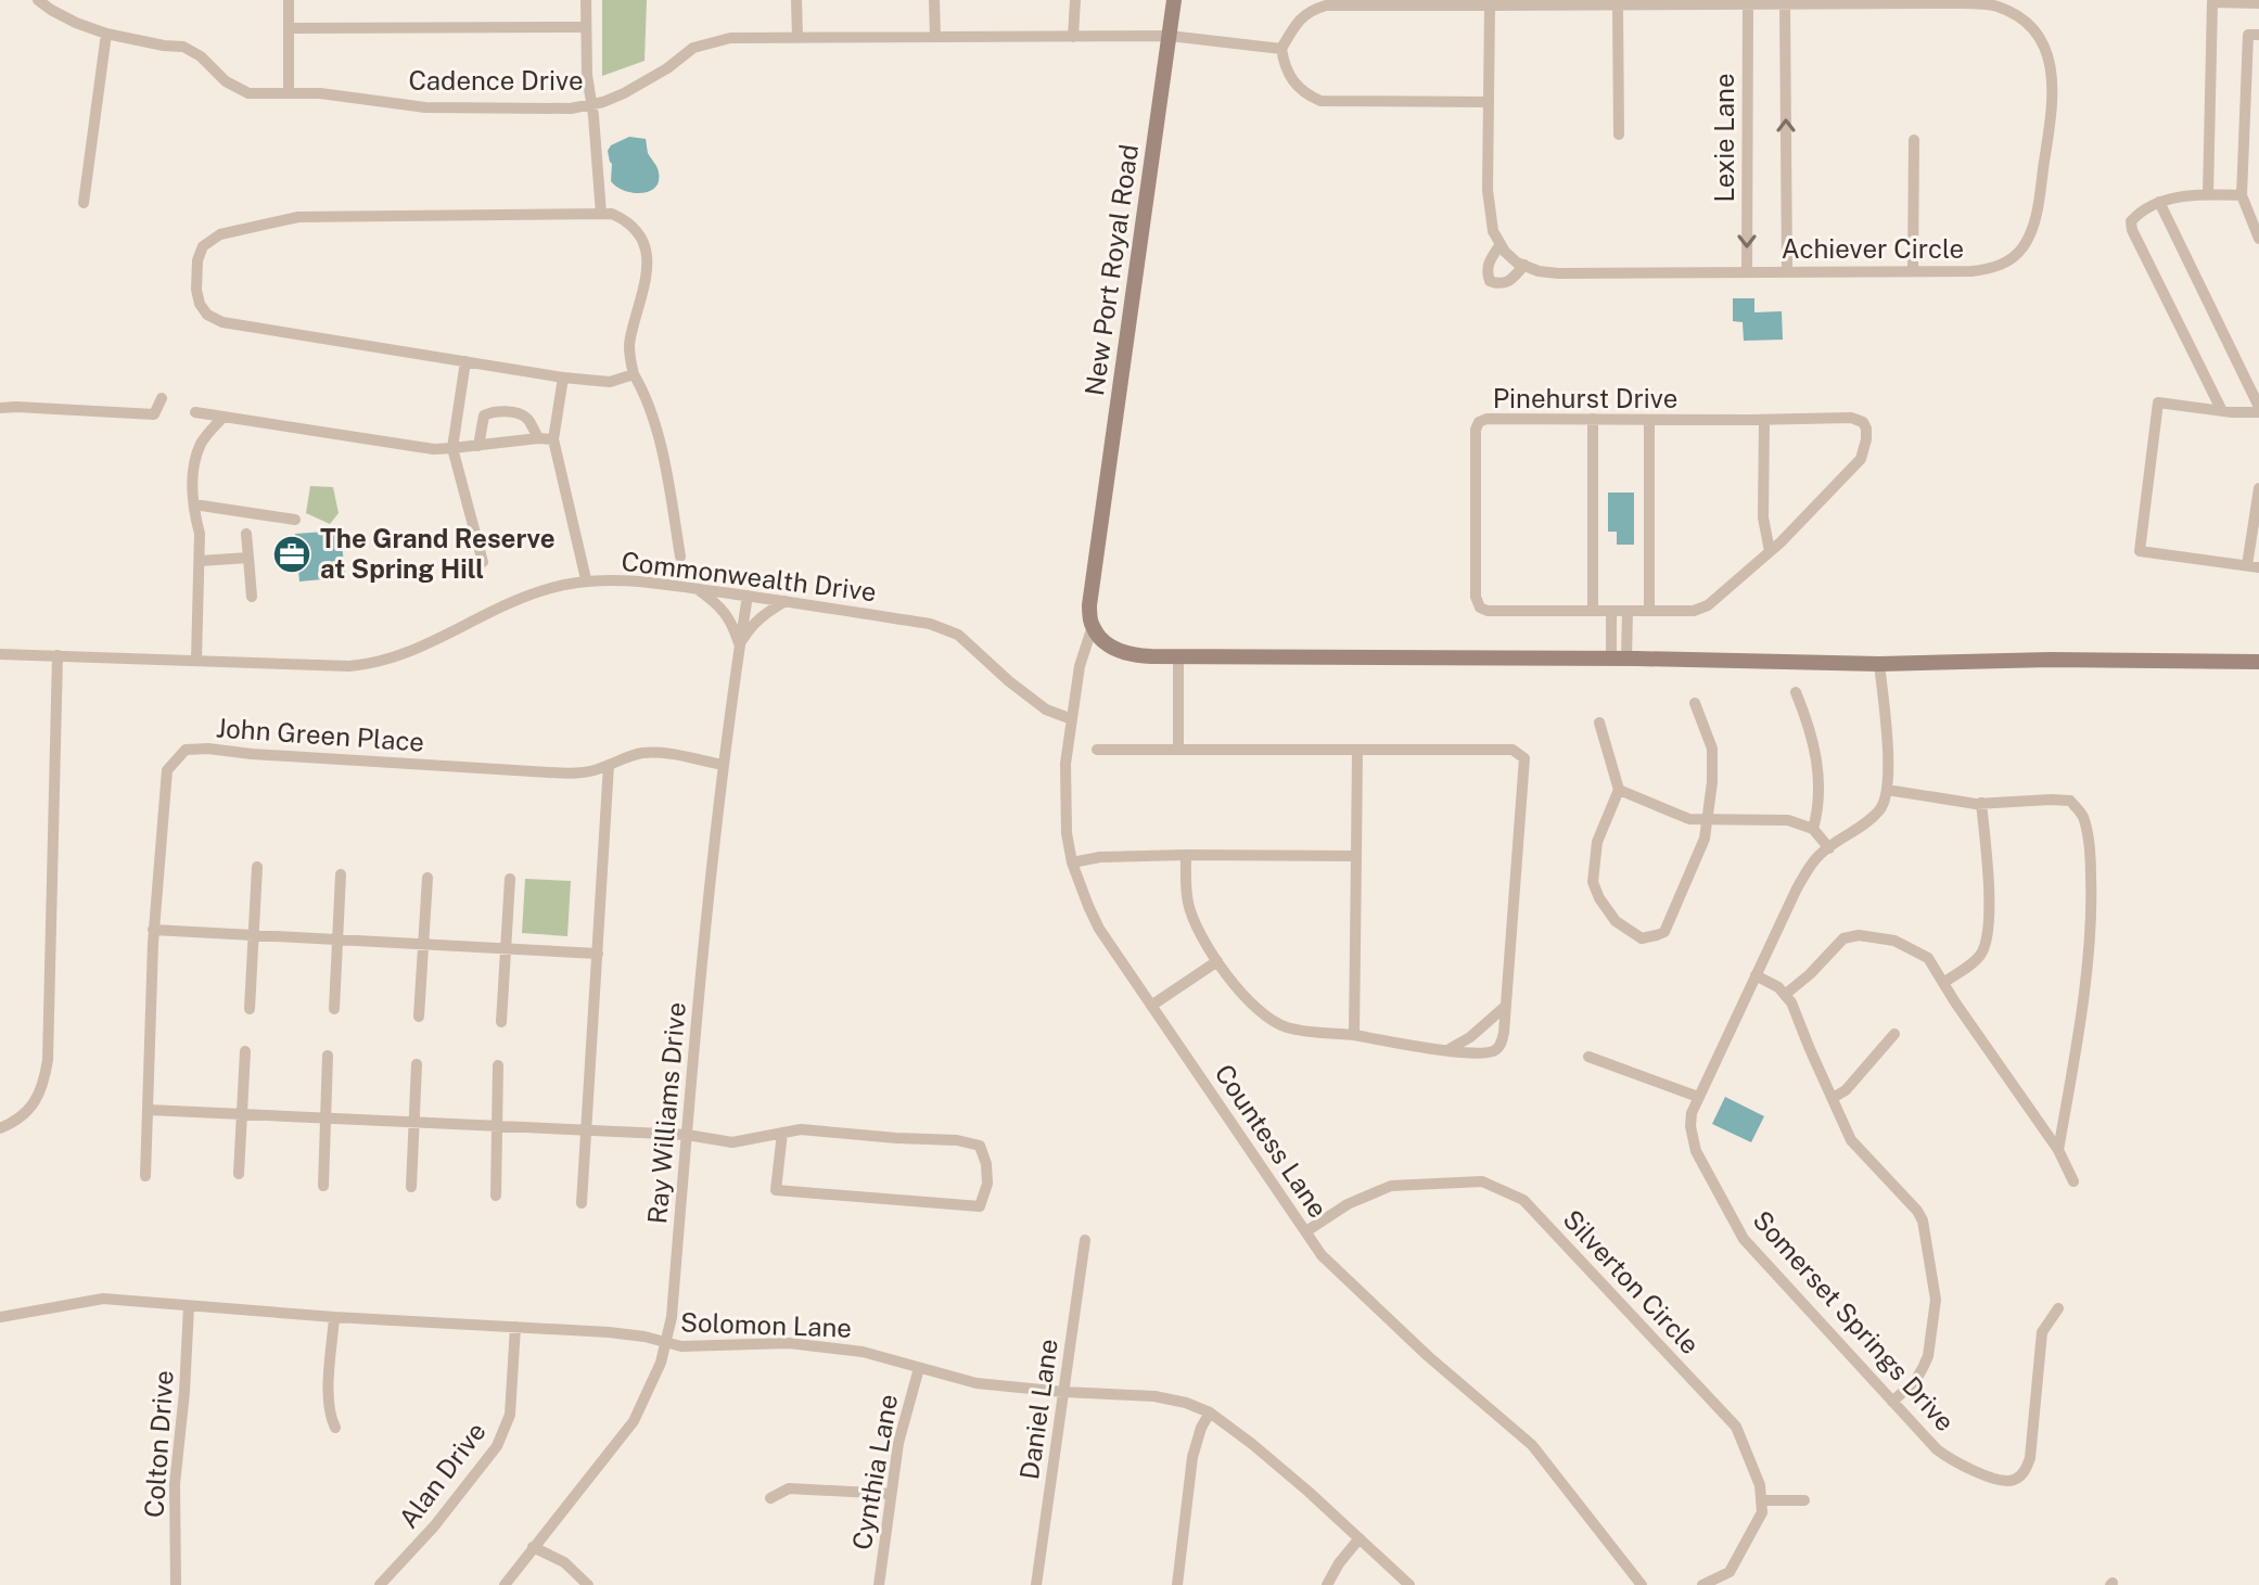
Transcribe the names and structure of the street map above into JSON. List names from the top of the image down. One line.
{"streets":{"main road":["New Port Royal Road"],"street":["Cadence Drive","Lexie Lane","Achiever Circle","Pinehurst Drive","Commonwealth Drive","John Green Place","Ray Williams Drive","Countess Lane","Silverton Circle","Somerset Springs Drive","Solomon Lane","Daniel Lane","Colton Drive","Cynthia Lane","Alan Drive"]},"crossings":[["Cadence Drive","New Port Royal Road"],["Lexie Lane","Achiever Circle"],["New Port Royal Road","Countess Lane"],["Commonwealth Drive","Ray Williams Drive"],["Commonwealth Drive","Countess Lane"],["John Green Place","Ray Williams Drive"],["Ray Williams Drive","Solomon Lane"],["Countess Lane","Silverton Circle"],["Solomon Lane","Daniel Lane"],["Solomon Lane","Colton Drive"],["Solomon Lane","Cynthia Lane"],["Solomon Lane","Alan Drive"]],"places":{"office":["The Grand Reserve at Spring Hill"]}}
